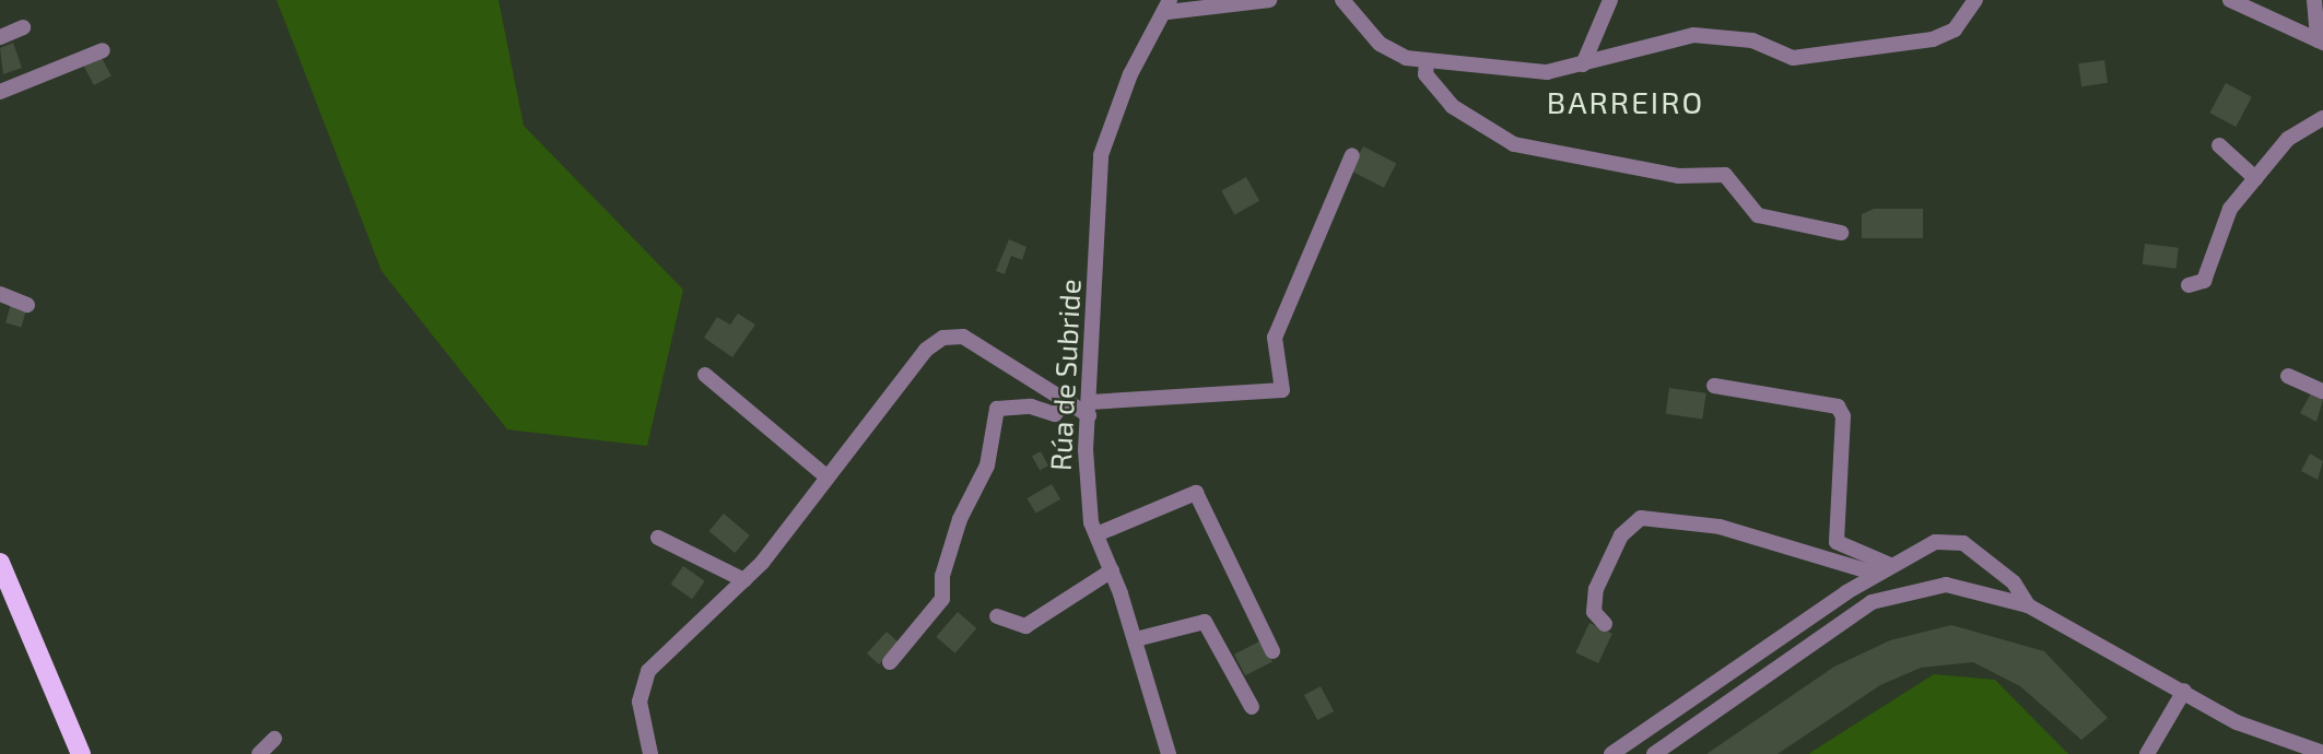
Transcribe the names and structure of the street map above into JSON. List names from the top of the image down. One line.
{"streets":{"street":["Rúa de Subride"]},"districts":["BARREIRO"]}
